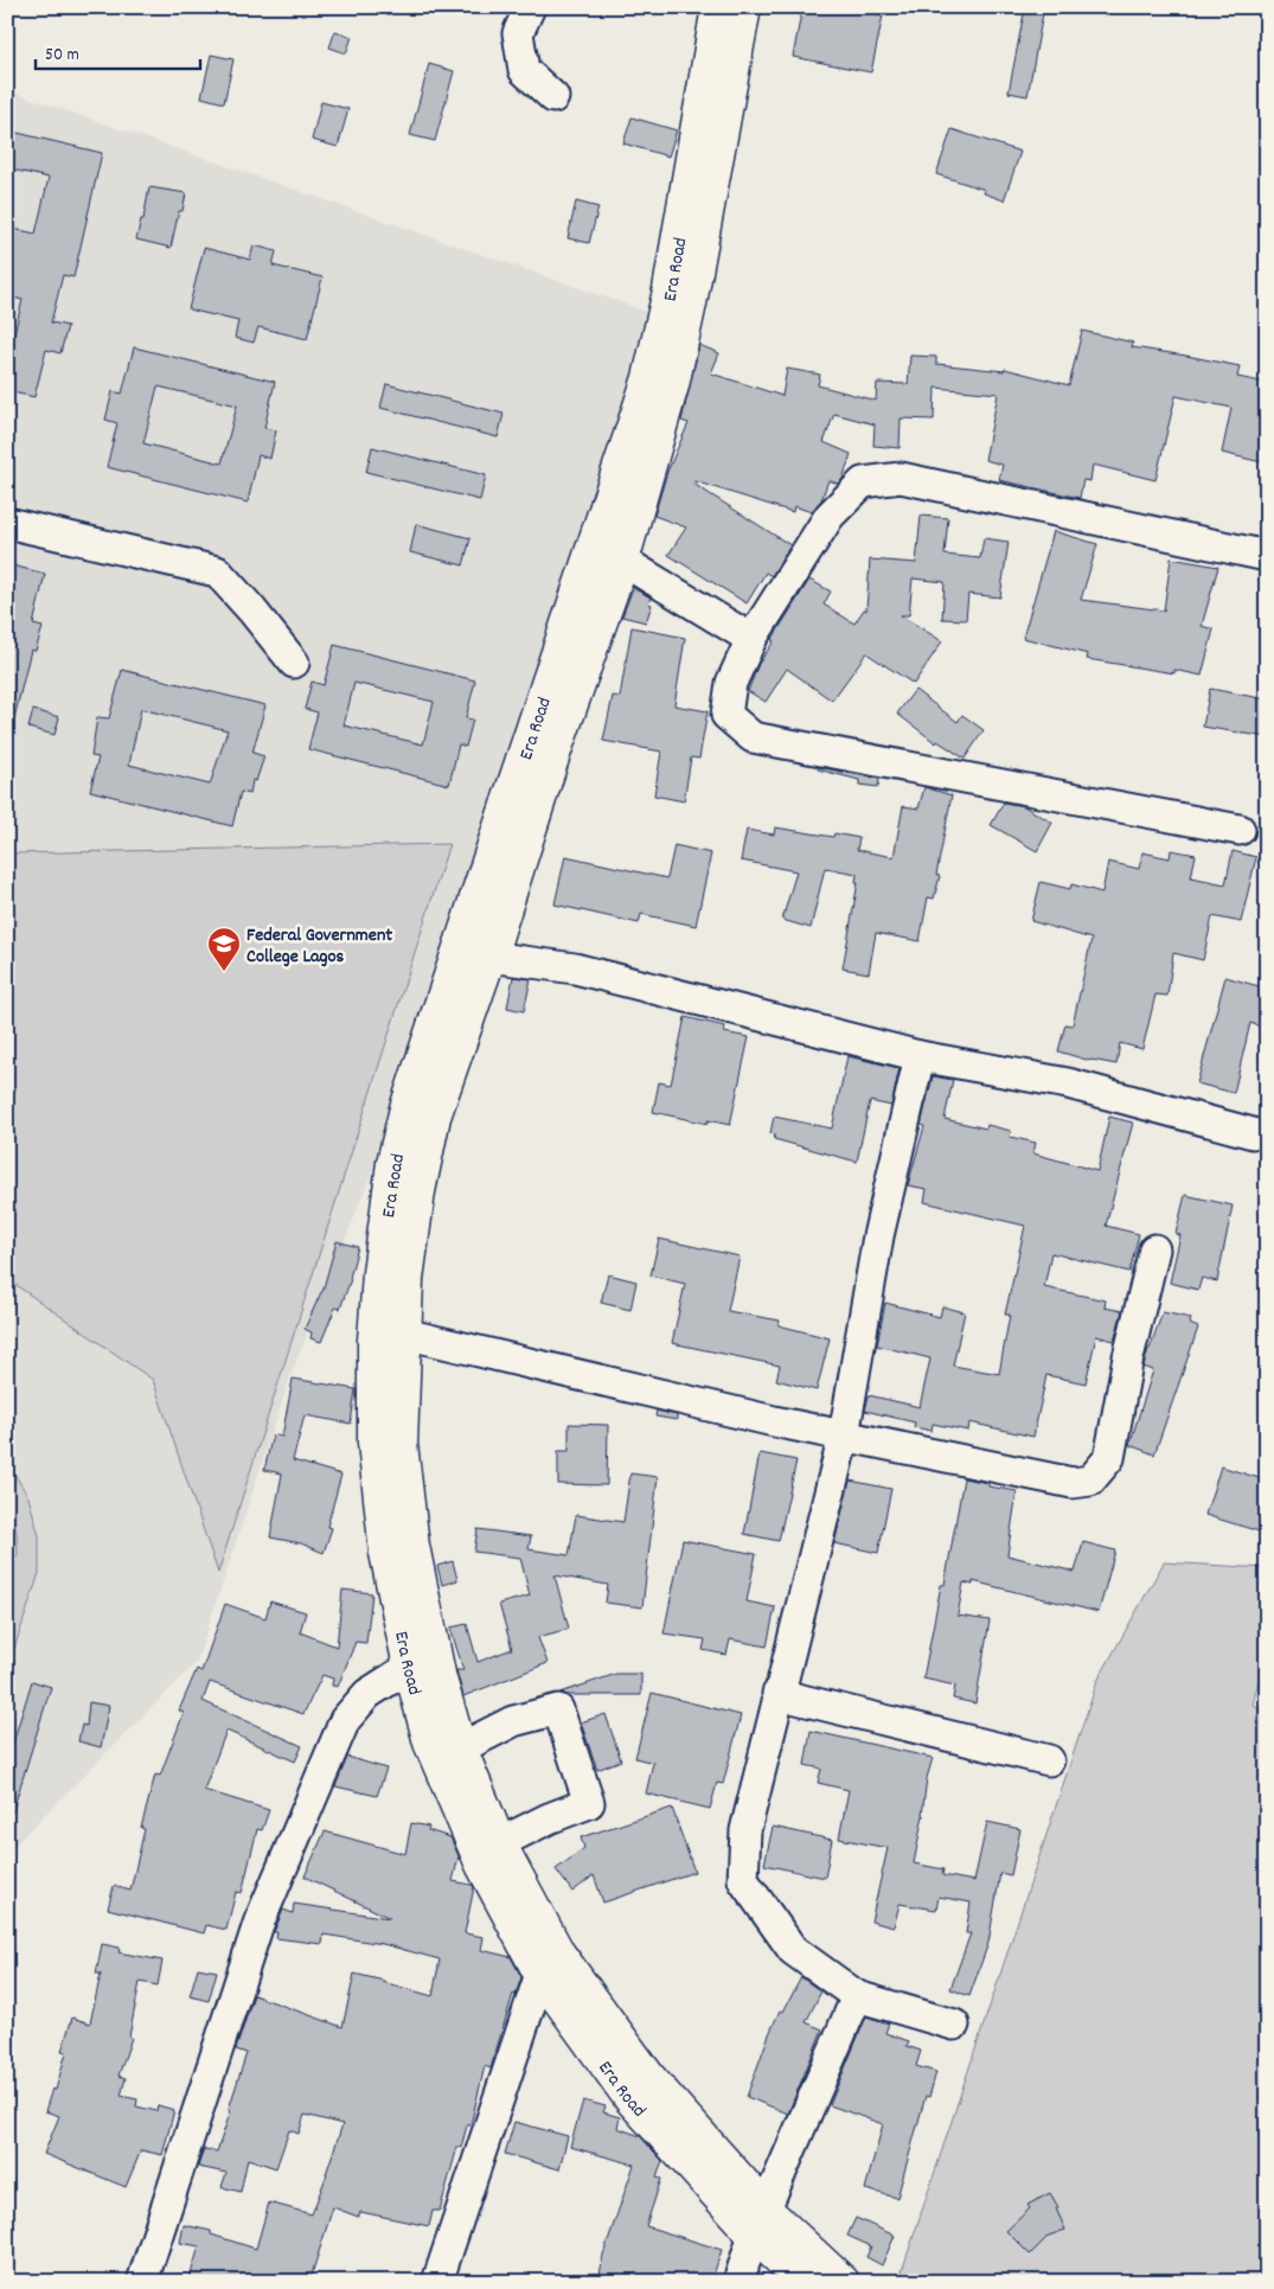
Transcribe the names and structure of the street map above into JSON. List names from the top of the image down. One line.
{"streets":{"main road":["Era Road"]},"places":{"school or university":["Federal Government College Lagos"]},"scale_bar":"50 m"}
